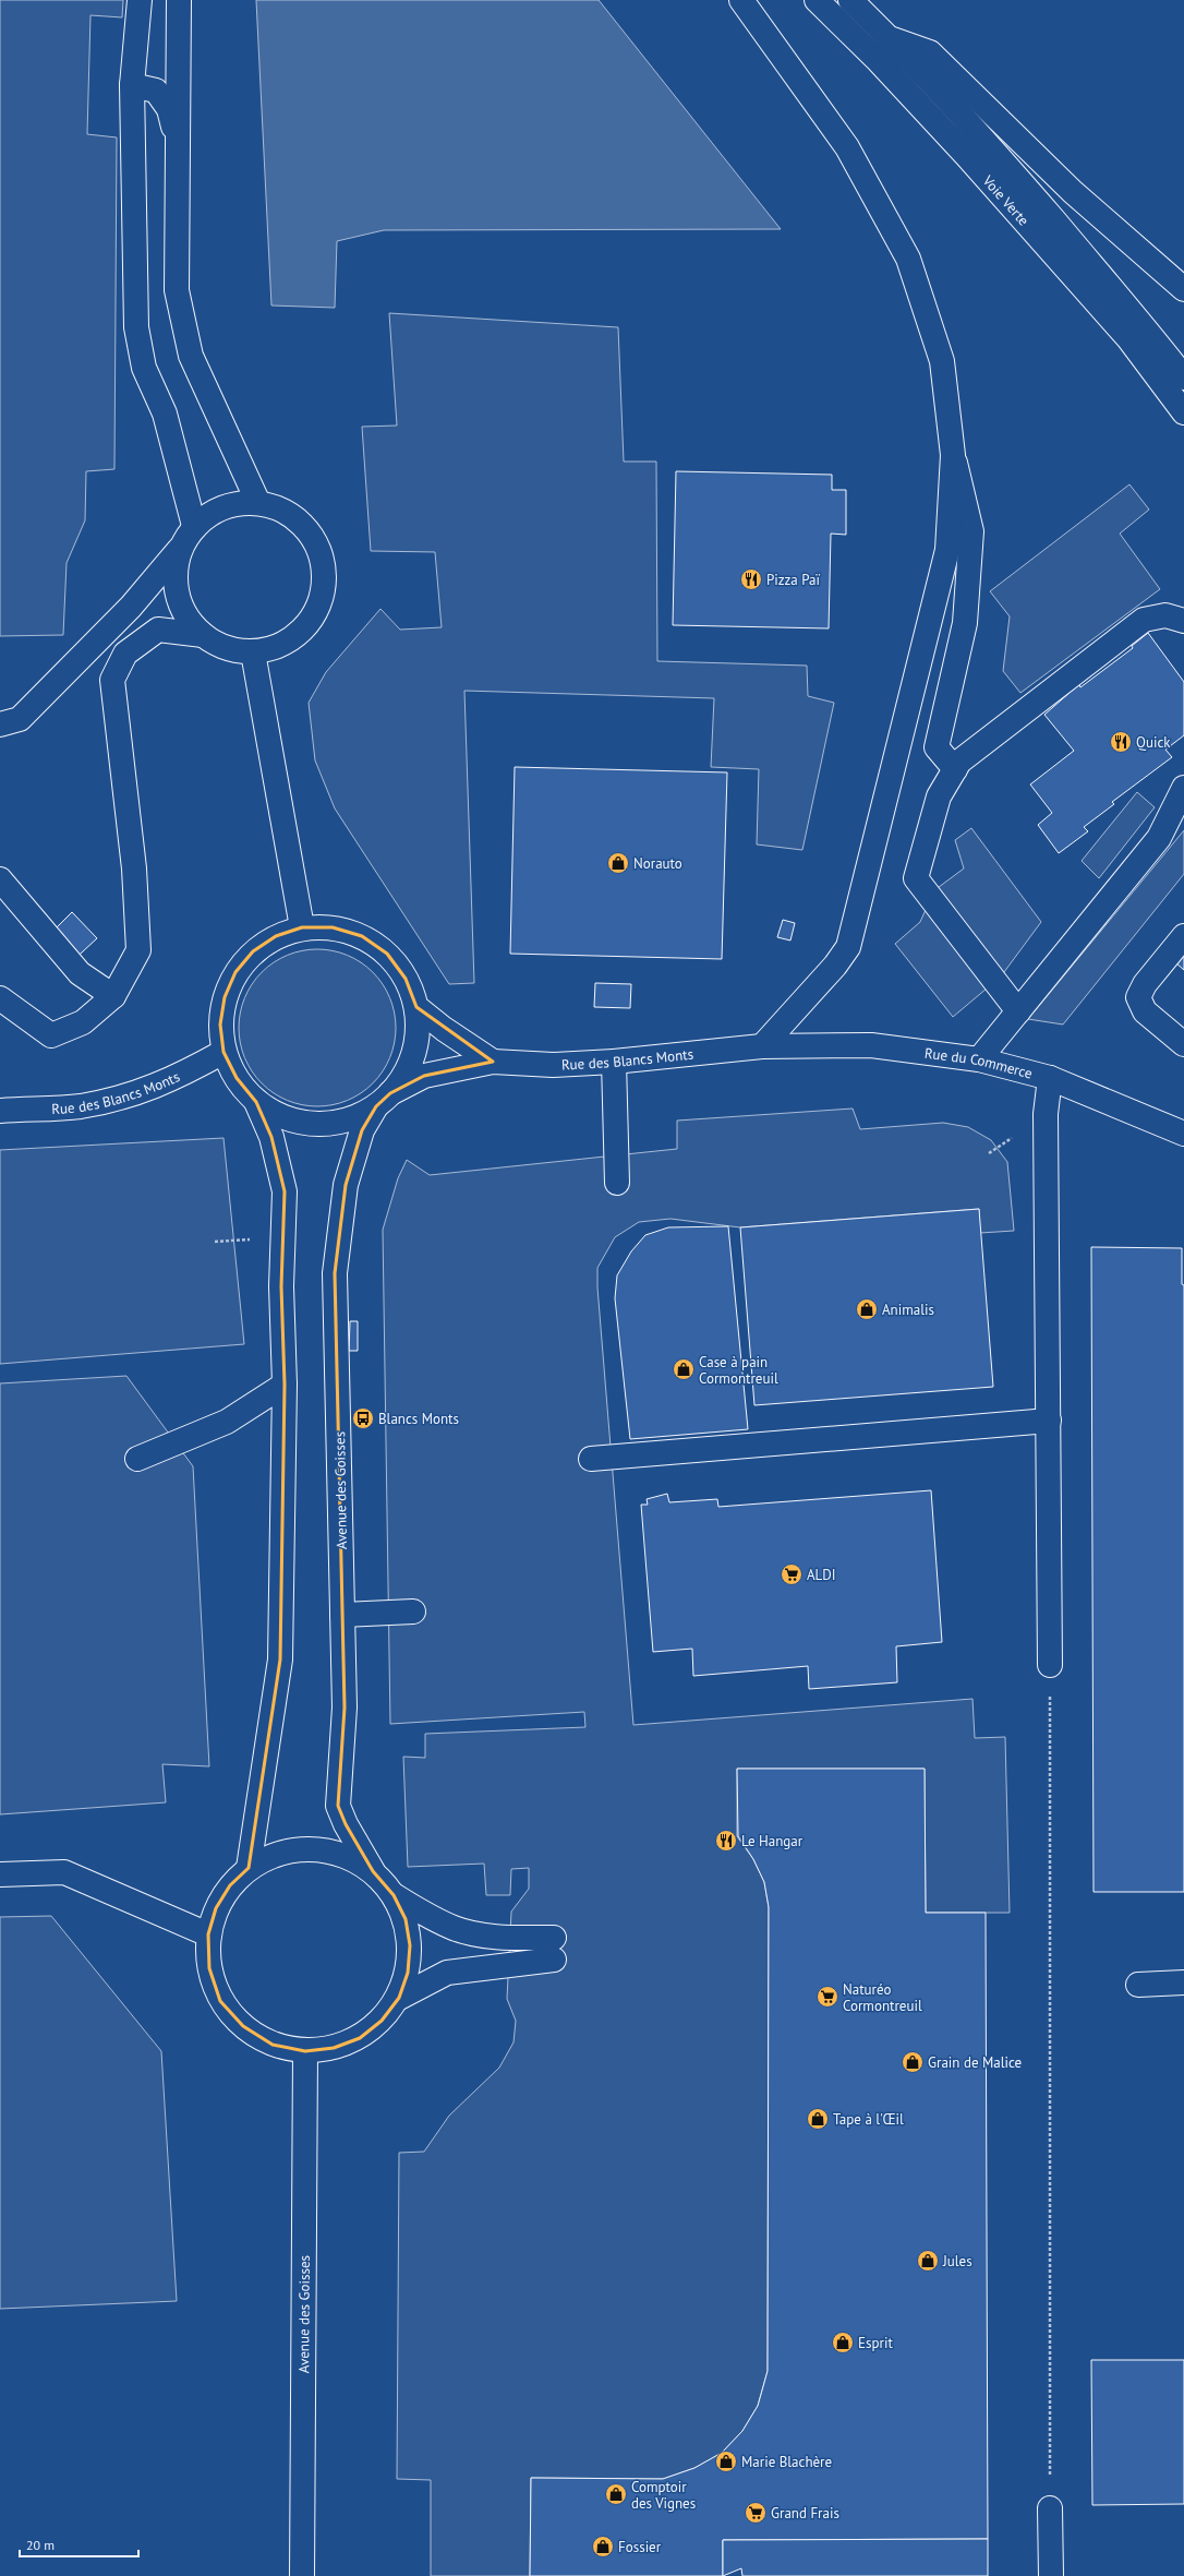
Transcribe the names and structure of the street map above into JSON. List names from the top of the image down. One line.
{"streets":{"street":["Voie Verte","Rue des Blancs Monts","Rue du Commerce","Avenue des Goisses"]},"crossings":[["Rue des Blancs Monts","Rue du Commerce"],["Rue des Blancs Monts","Avenue des Goisses"]],"places":{"restaurant":["Pizza Paï","Quick","Le Hangar"],"shop":["Norauto","Animalis","Case à pain Cormontreuil","Grain de Malice","Tape à l'Œil","Jules","Esprit","Marie Blachère","Comptoir des Vignes","Fossier"],"bus stop":["Blancs Monts"],"supermarket":["ALDI","Naturéo Cormontreuil","Grand Frais"]},"scale_bar":"20 m"}
